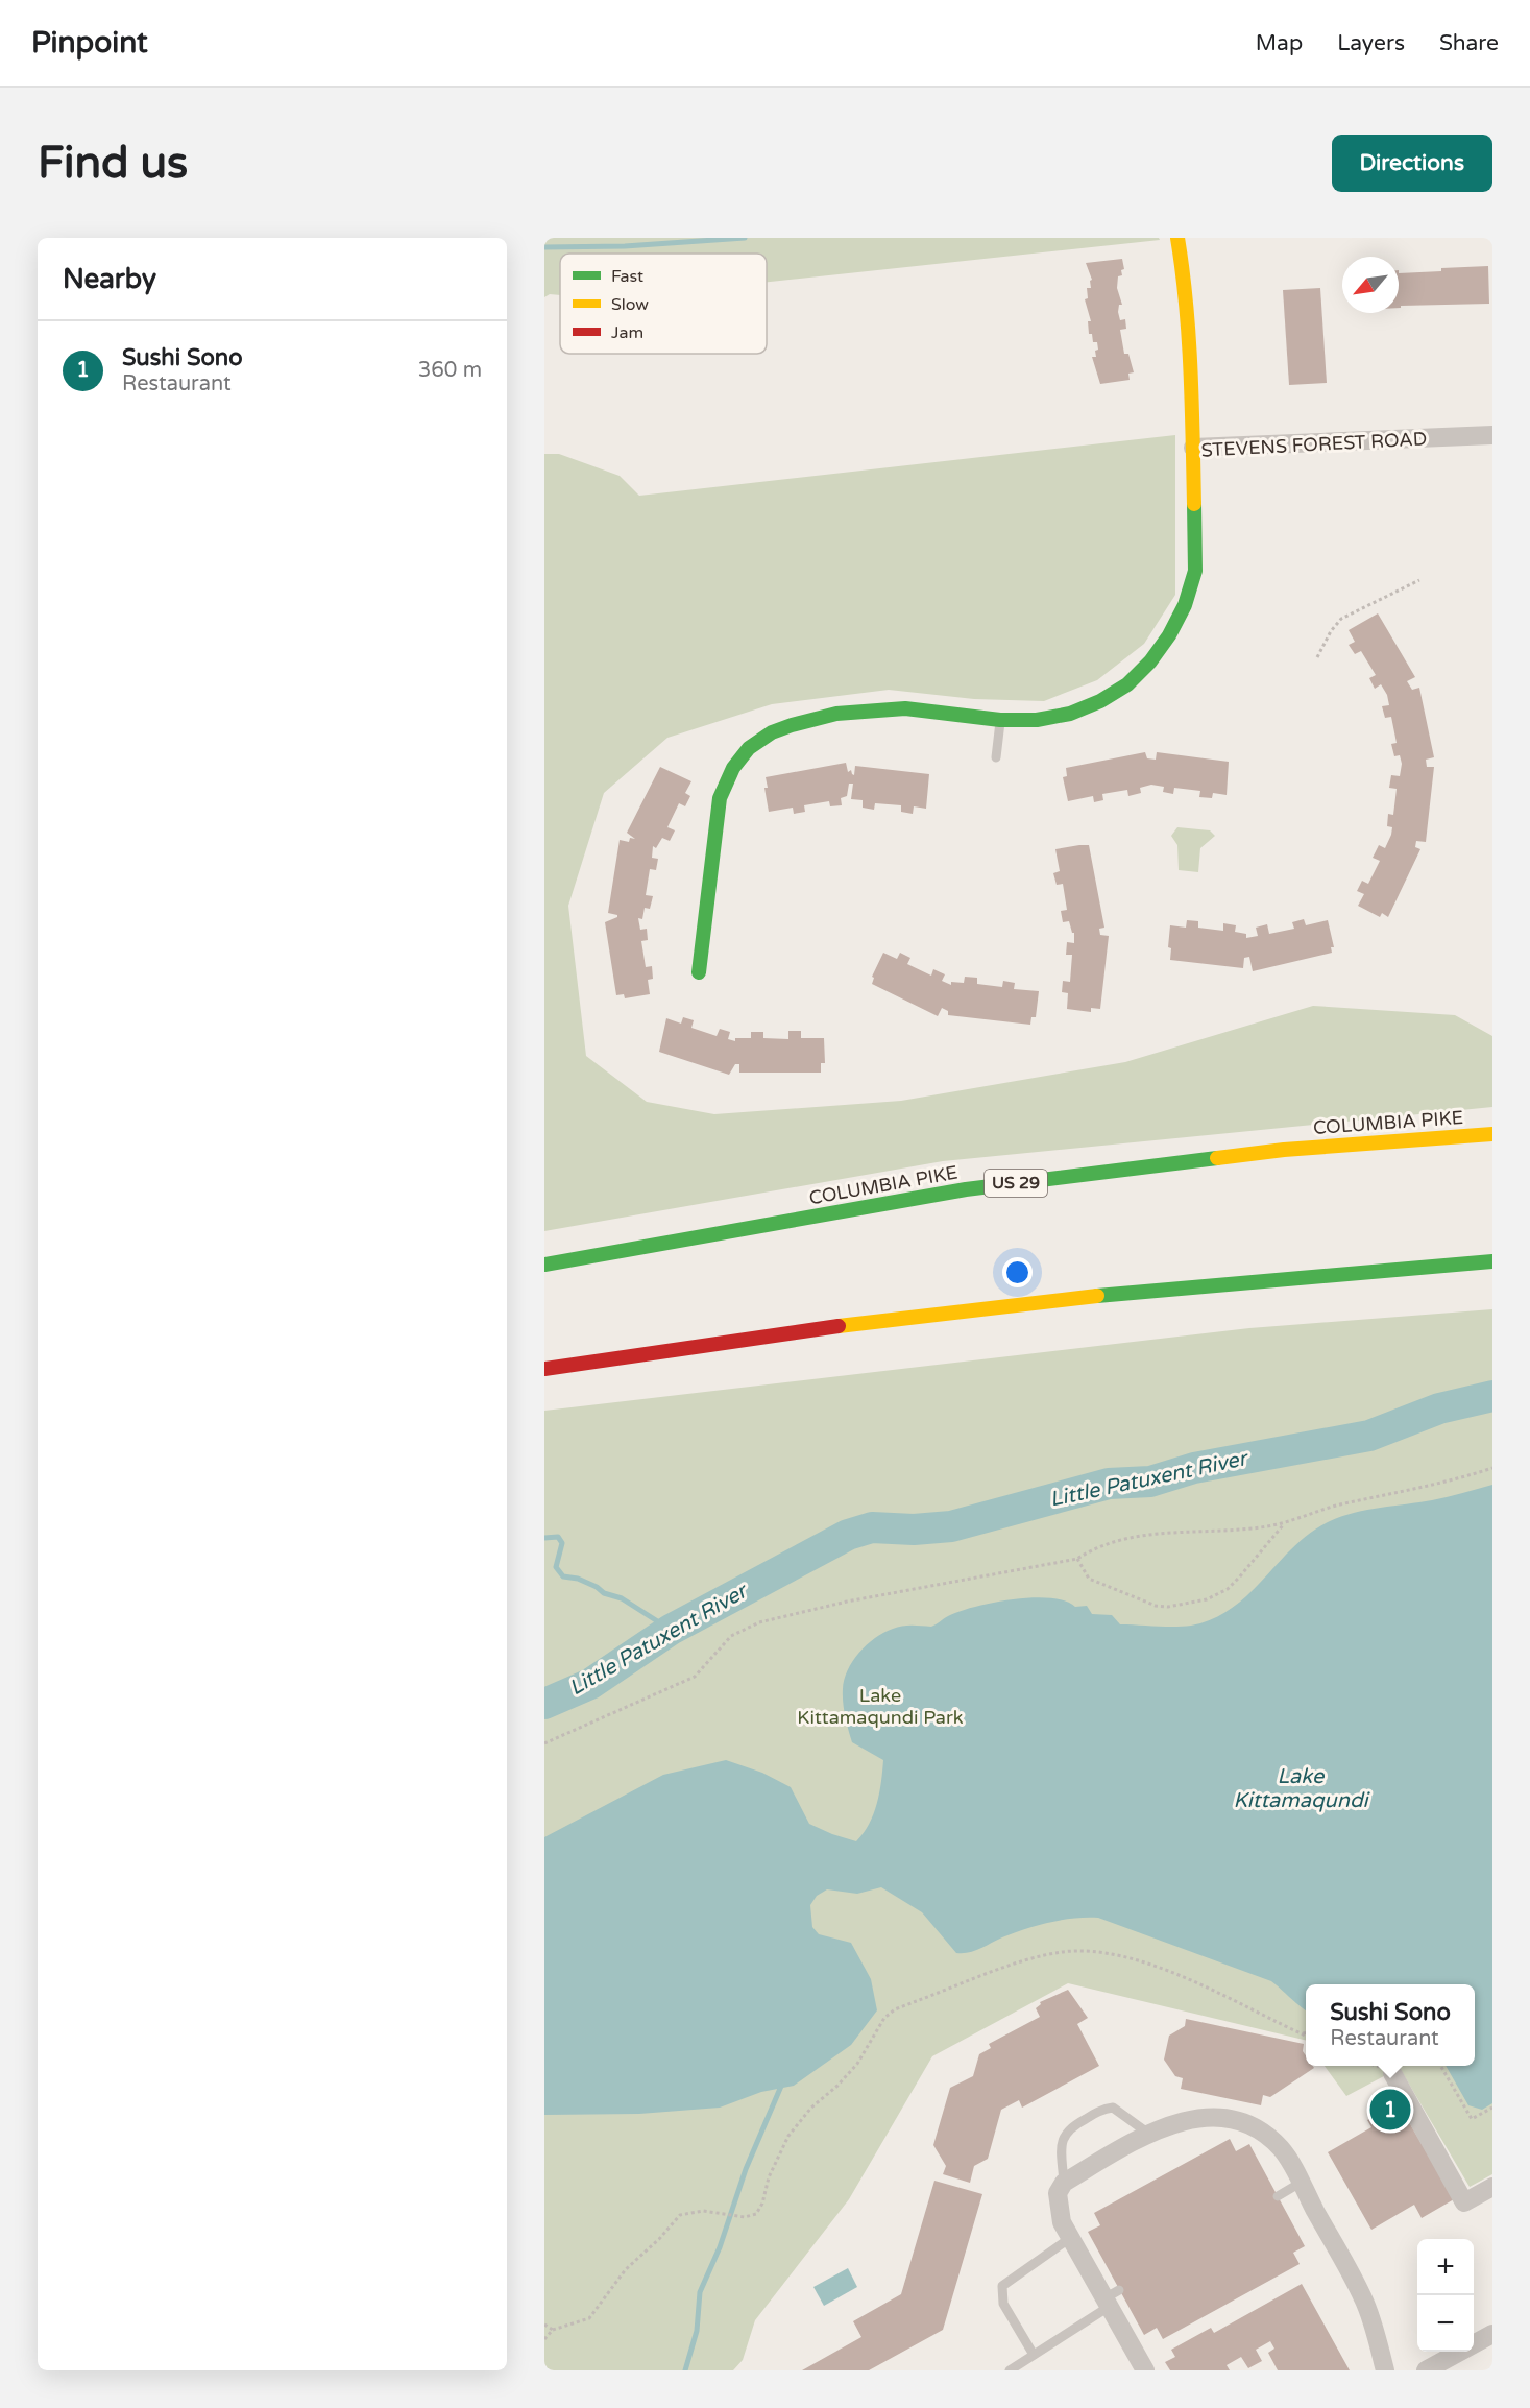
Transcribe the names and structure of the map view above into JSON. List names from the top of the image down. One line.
{"streets":{"main road":["STEVENS FOREST ROAD","COLUMBIA PIKE","US 29"]},"water":["Little Patuxent River","Lake Kittamaqundi"],"parks":["Lake Kittamaqundi Park"],"legend":["Fast","Slow","Jam"],"north":"bottom left","page":{"header":"Pinpoint","nav":["Map","Layers","Share"],"buttons":"Directions","title":"Find us","heading":"Nearby","list":[{"mark":"1","name":"Sushi Sono","note":"Restaurant","value":"360 m"}],"popup":["Sushi Sono","Restaurant"],"pins":"1","map_buttons":["+","−"]}}
